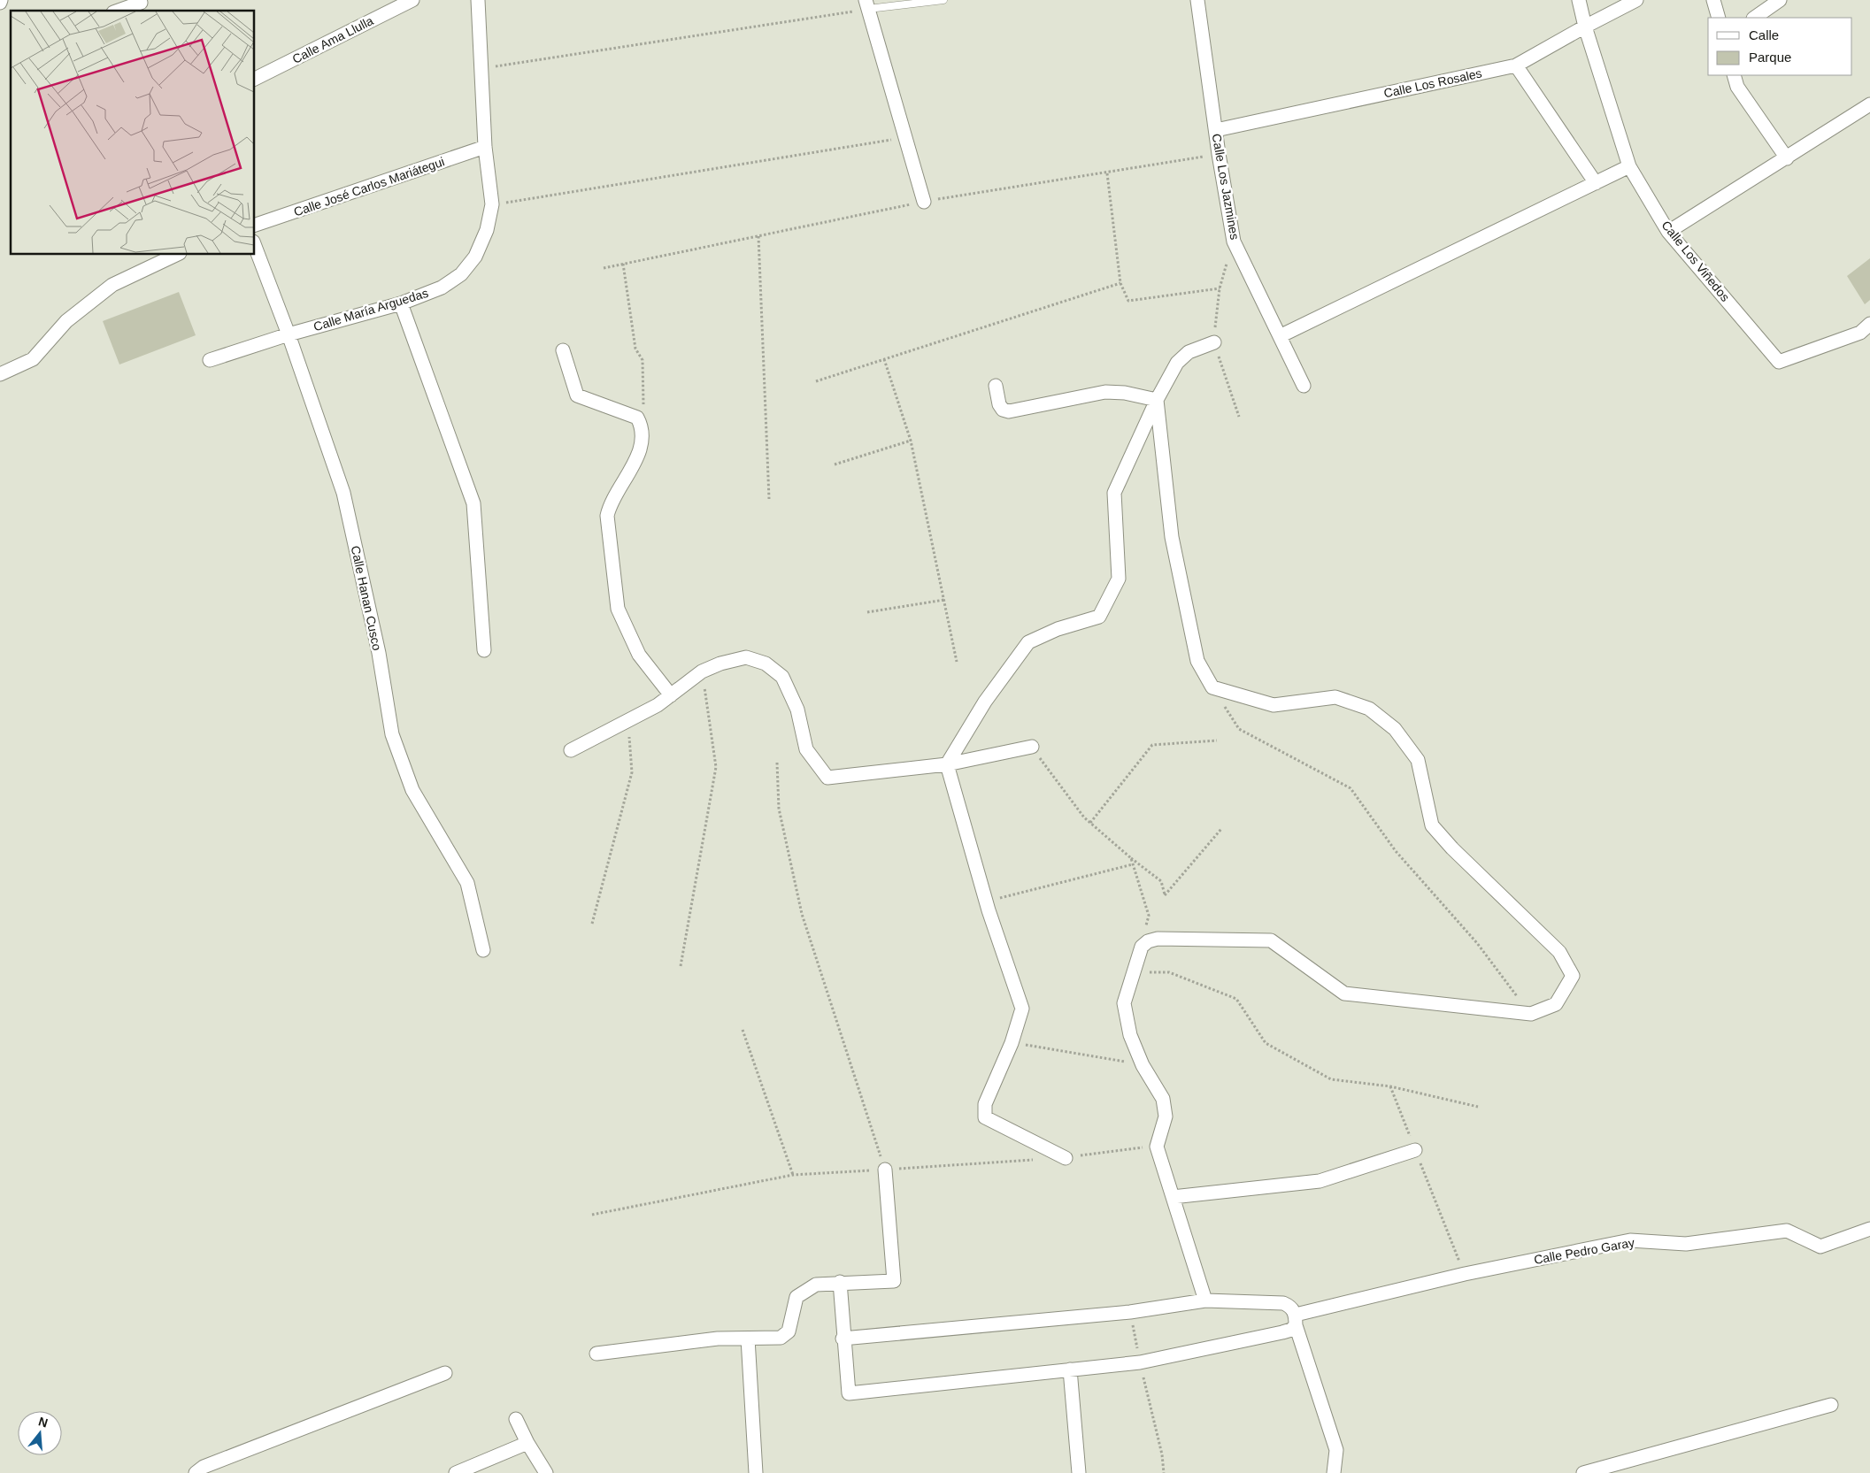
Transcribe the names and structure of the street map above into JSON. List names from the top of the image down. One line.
{"streets":{"street":["Calle Ama Llulla","Calle Los Rosales","Calle José Carlos Mariátegui","Calle Los Jazmines","Calle Los Viñedos","Calle María Arguedas","Calle Hanan Cusco","Calle Pedro Garay"]},"crossings":[["Calle Los Rosales","Calle Los Jazmines"],["Calle Los Rosales","Calle Los Viñedos"],["Calle José Carlos Mariátegui","Calle María Arguedas"],["Calle María Arguedas","Calle Hanan Cusco"]],"legend":["Calle","Parque"],"north":"top"}
